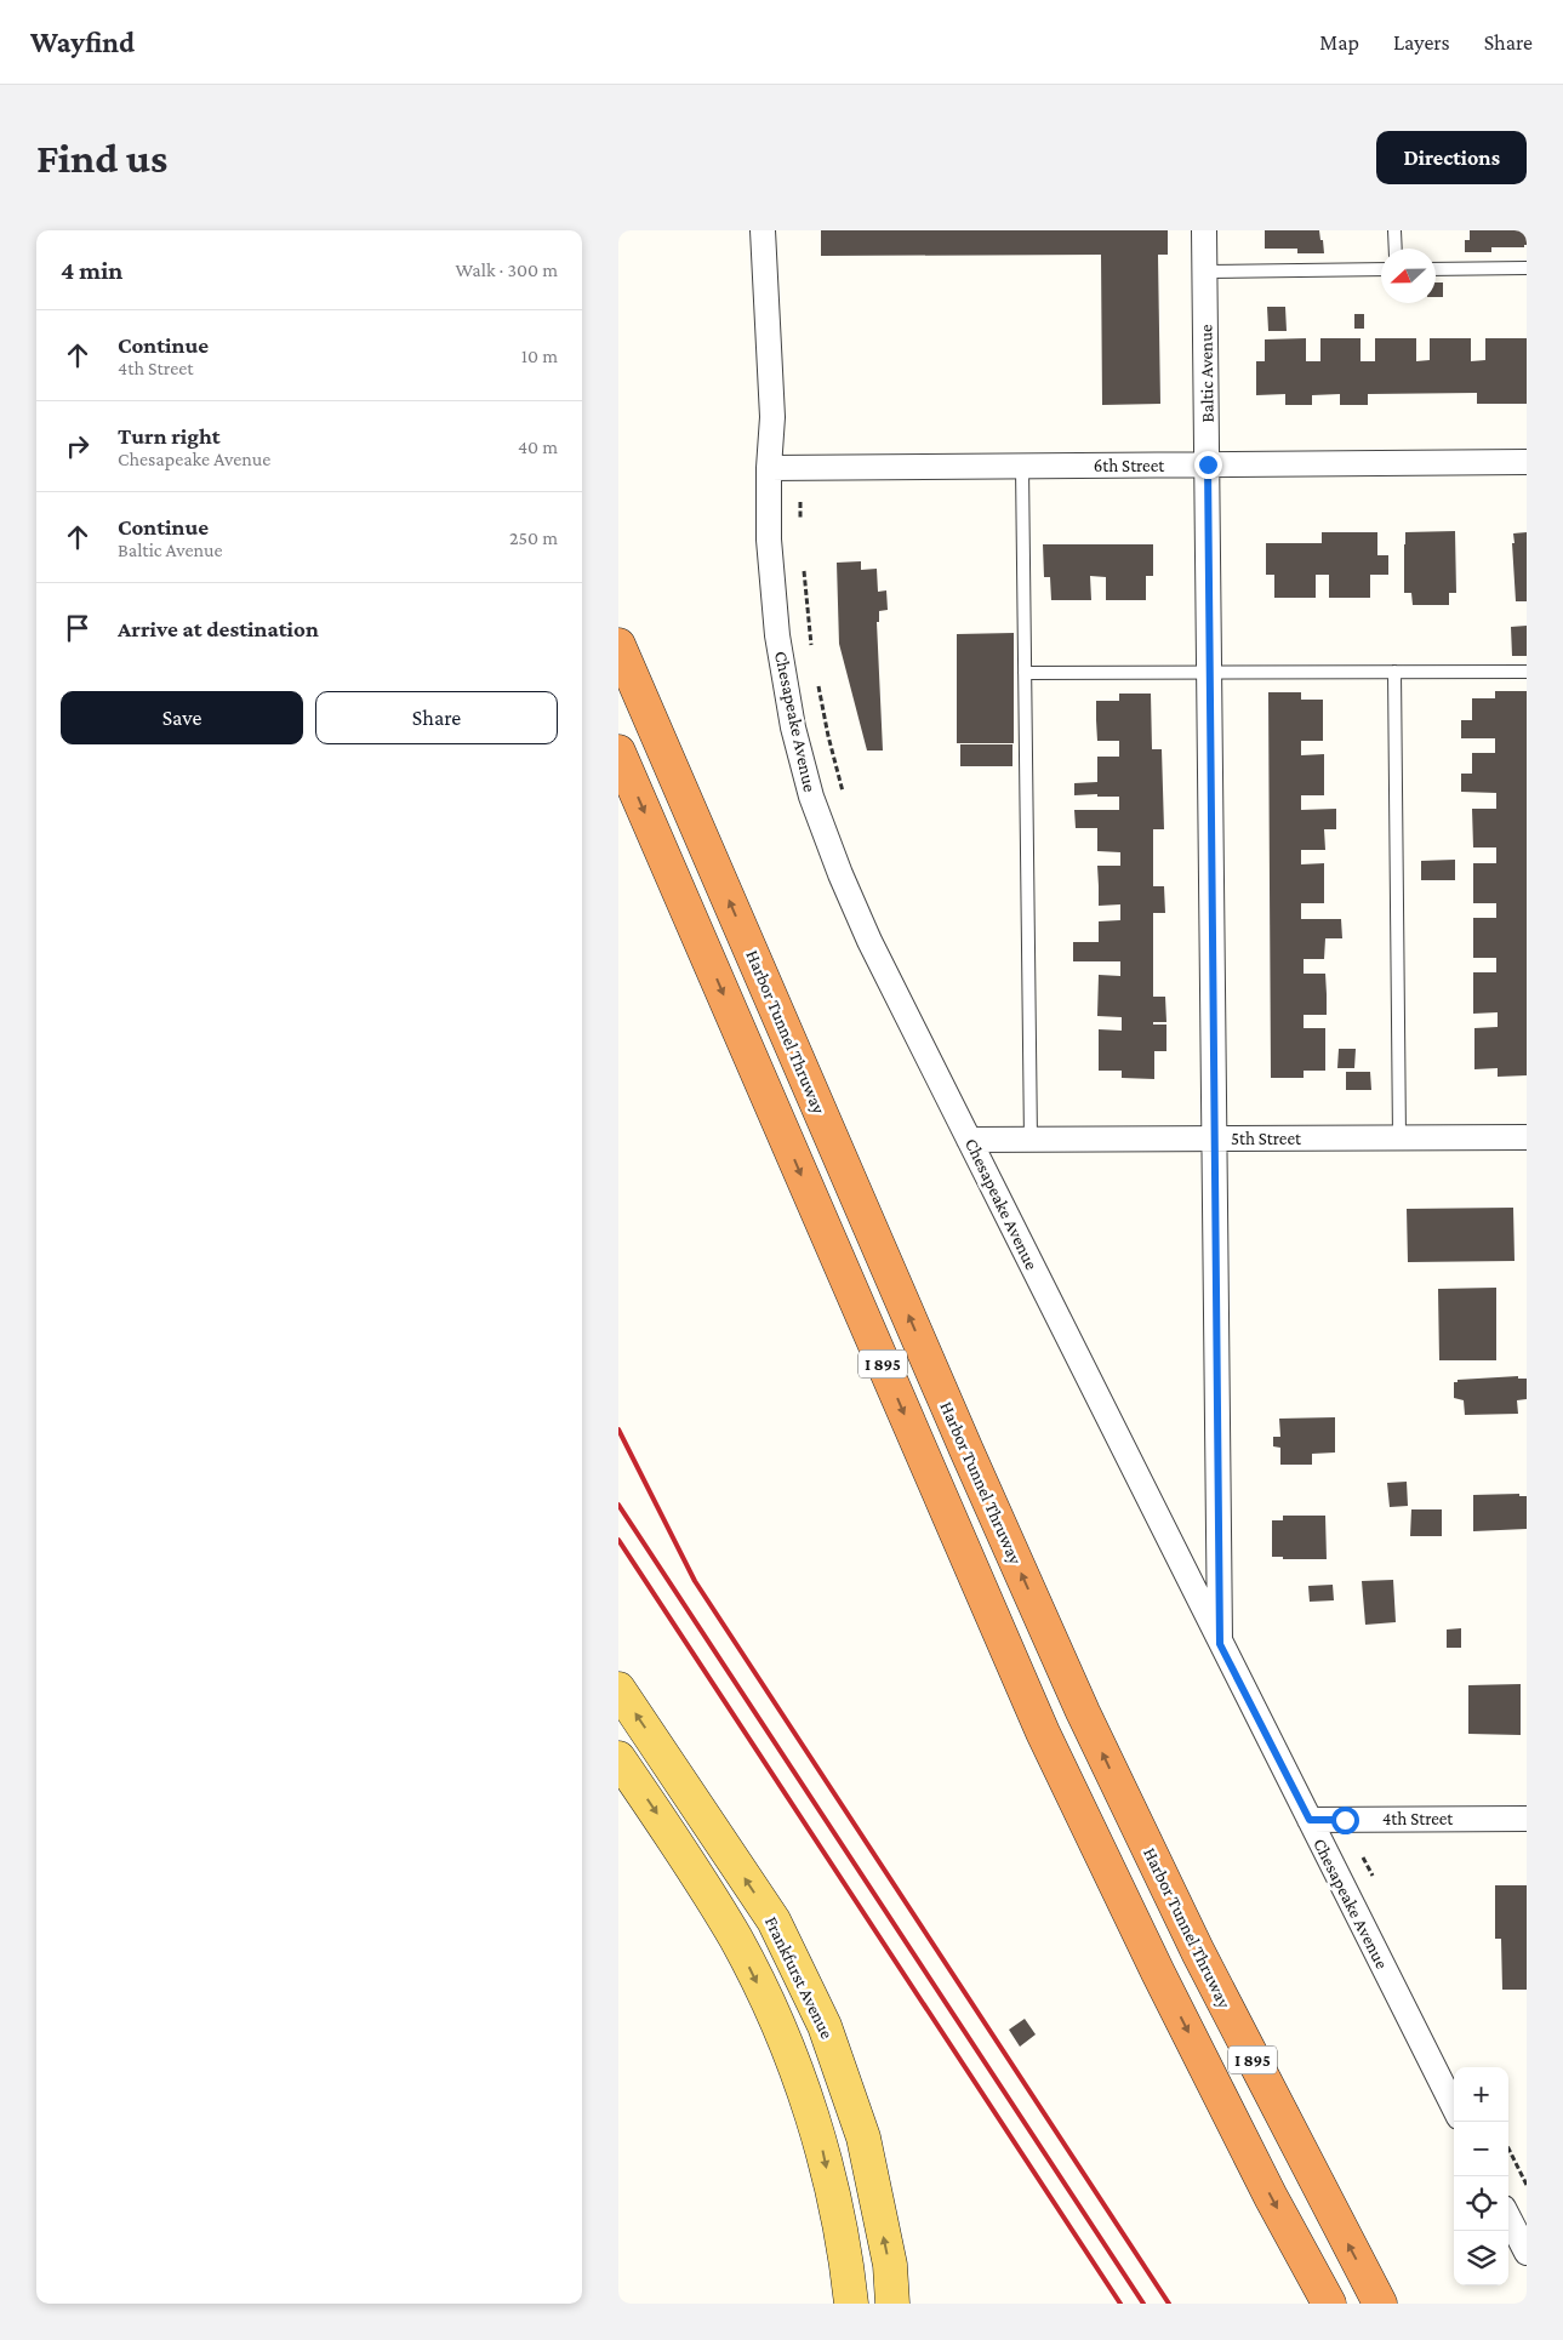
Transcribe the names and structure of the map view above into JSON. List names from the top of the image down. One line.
{"streets":{"highway":["Harbor Tunnel Thruway","I 895"],"main road":["Frankfurst Avenue"],"street":["Baltic Avenue","6th Street","Chesapeake Avenue","5th Street","4th Street"]},"crossings":[["Baltic Avenue","6th Street"],["Baltic Avenue","Chesapeake Avenue"],["Baltic Avenue","5th Street"],["6th Street","Chesapeake Avenue"],["Chesapeake Avenue","5th Street"],["Chesapeake Avenue","4th Street"]],"north":"left","page":{"header":"Wayfind","nav":["Map","Layers","Share"],"buttons":["Directions",["Save","Share"]],"title":"Find us","heading":["4 min","Walk · 300 m"],"list":[["Continue","4th Street","10 m"],["Turn right","Chesapeake Avenue","40 m"],["Continue","Baltic Avenue","250 m"],"Arrive at destination"],"map_buttons":["+","−"]}}
